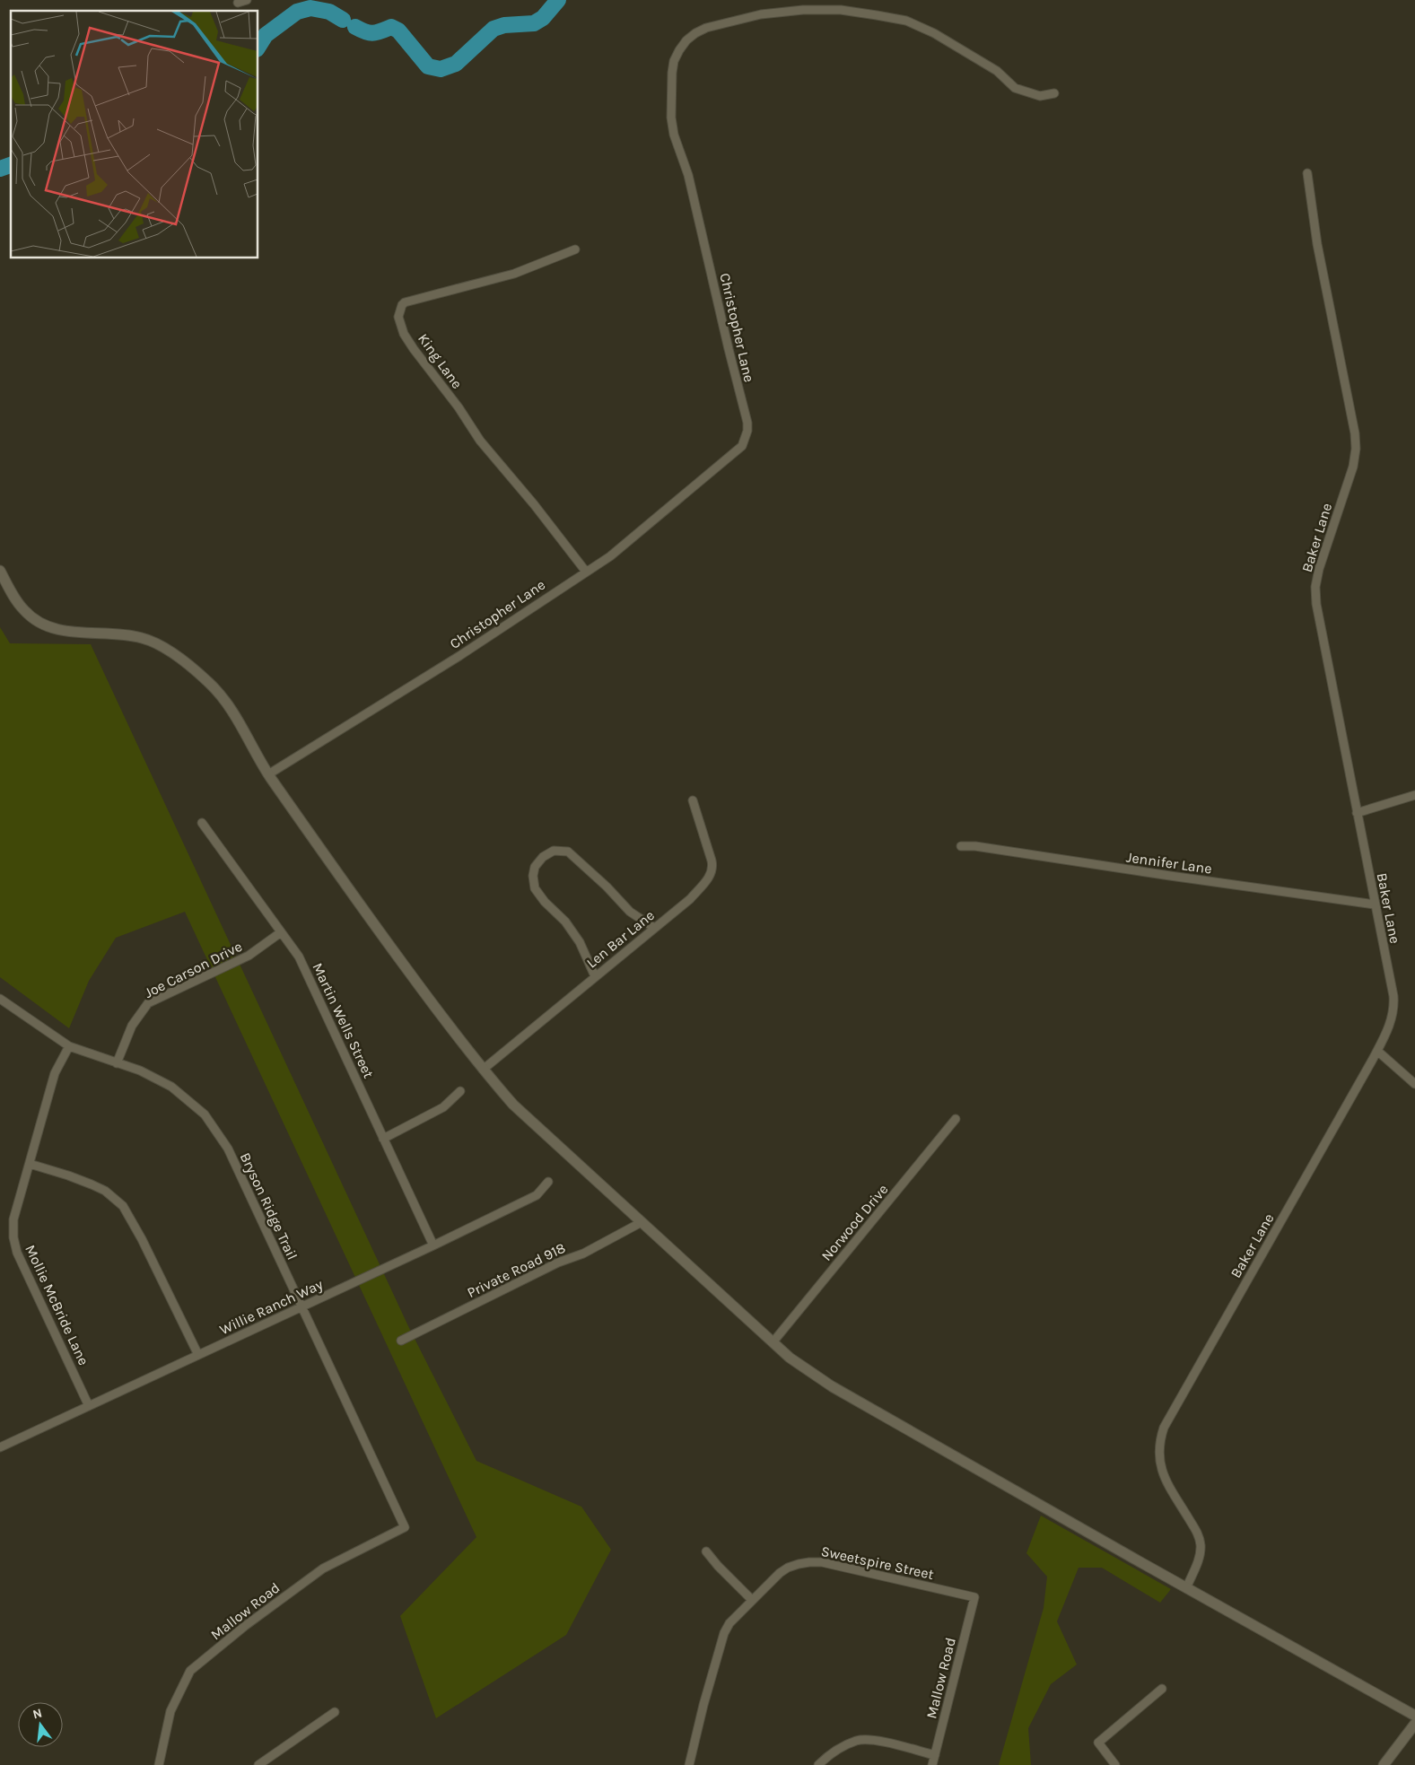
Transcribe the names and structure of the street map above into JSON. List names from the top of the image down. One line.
{"streets":{"street":["Christopher Lane","King Lane","Baker Lane","Jennifer Lane","Len Bar Lane","Joe Carson Drive","Martin Wells Street","Bryson Ridge Trail","Norwood Drive","Private Road 918","Mollie McBride Lane","Willie Ranch Way","Sweetspire Street","Mallow Road"]},"crossings":[["Christopher Lane","King Lane"],["Baker Lane","Jennifer Lane"],["Joe Carson Drive","Martin Wells Street"],["Joe Carson Drive","Bryson Ridge Trail"],["Martin Wells Street","Willie Ranch Way"],["Bryson Ridge Trail","Mollie McBride Lane"],["Bryson Ridge Trail","Willie Ranch Way"],["Bryson Ridge Trail","Mallow Road"],["Mollie McBride Lane","Willie Ranch Way"],["Sweetspire Street","Mallow Road"]],"north":"top"}
